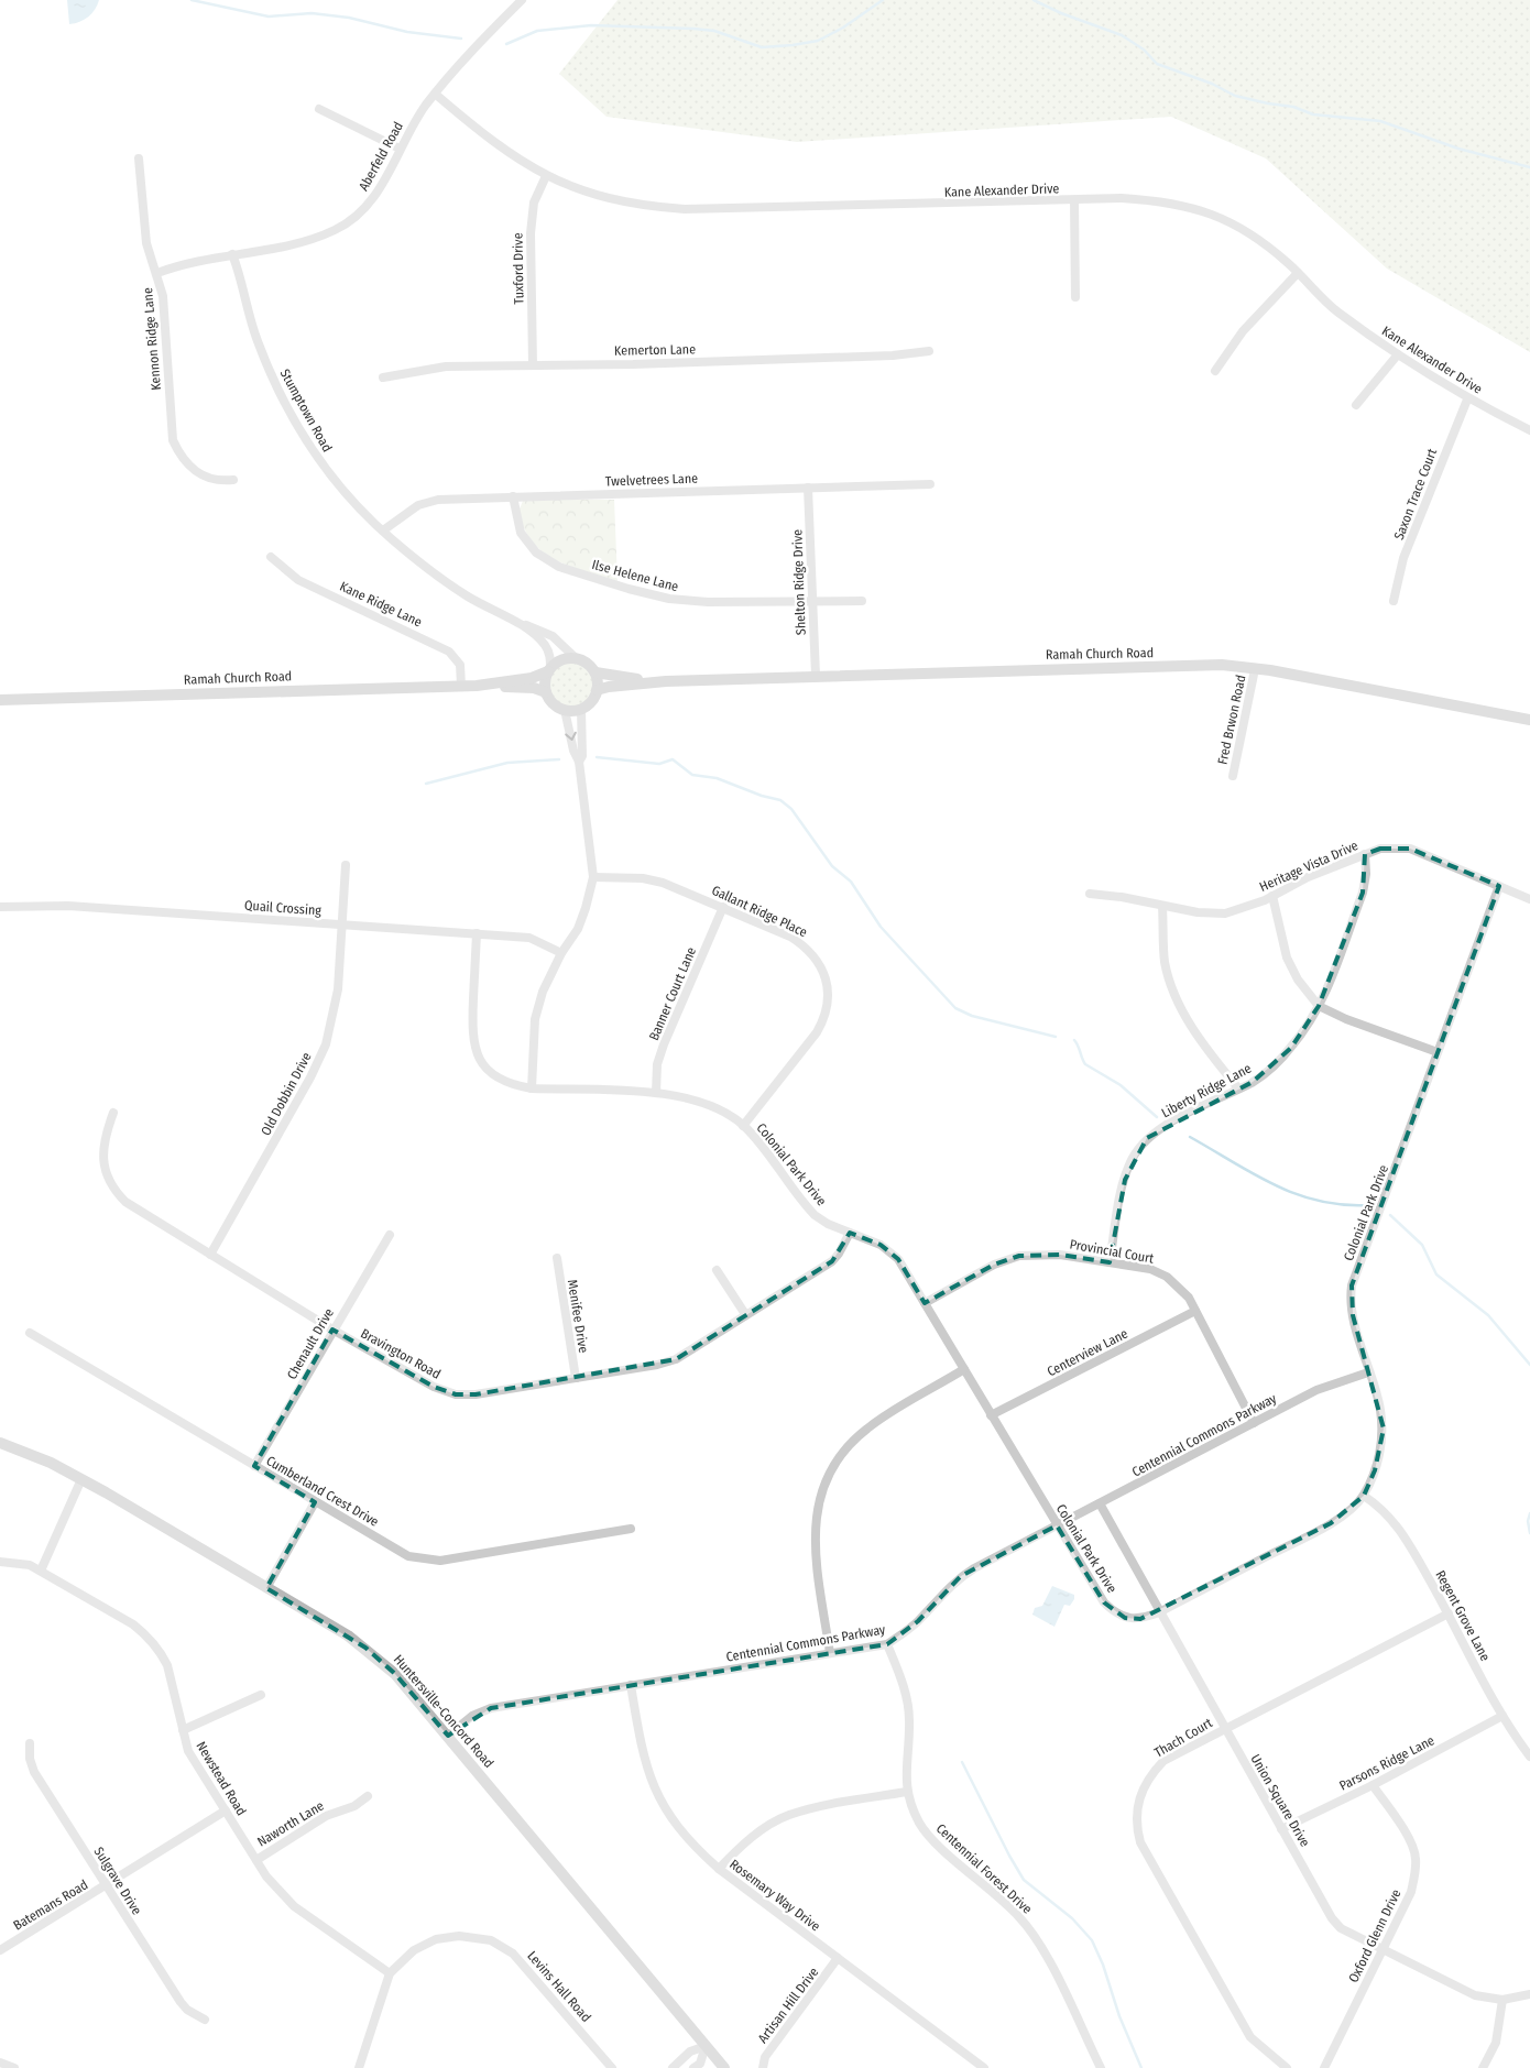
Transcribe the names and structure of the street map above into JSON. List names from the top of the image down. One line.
{"streets":{"main road":["Ramah Church Road","Huntersville-Concord Road"],"street":["Aberfeld Road","Kane Alexander Drive","Tuxford Drive","Kennon Ridge Lane","Kemerton Lane","Stumptown Road","Twelvetrees Lane","Saxon Trace Court","Ilse Helene Lane","Shelton Ridge Drive","Kane Ridge Lane","Fred Brwon Road","Heritage Vista Drive","Quail Crossing","Gallant Ridge Place","Banner Court Lane","Liberty Ridge Lane","Old Dobbin Drive","Colonial Park Drive","Provincial Court","Menifee Drive","Chenault Drive","Centerview Lane","Bravington Road","Centennial Commons Parkway","Cumberland Crest Drive","Regent Grove Lane","Thach Court","Parsons Ridge Lane","Newstead Road","Union Square Drive","Naworth Lane","Centennial Forest Drive","Sulgrave Drive","Rosemary Way Drive","Batemans Road","Oxford Glenn Drive","Levins Hall Road","Artisan Hill Drive"]},"crossings":[["Aberfeld Road","Kane Alexander Drive"],["Aberfeld Road","Kennon Ridge Lane"],["Aberfeld Road","Stumptown Road"],["Kane Alexander Drive","Tuxford Drive"],["Kane Alexander Drive","Saxon Trace Court"],["Tuxford Drive","Kemerton Lane"],["Stumptown Road","Twelvetrees Lane"],["Stumptown Road","Ramah Church Road"],["Twelvetrees Lane","Ilse Helene Lane"],["Twelvetrees Lane","Shelton Ridge Drive"],["Ilse Helene Lane","Shelton Ridge Drive"],["Shelton Ridge Drive","Ramah Church Road"],["Kane Ridge Lane","Ramah Church Road"],["Ramah Church Road","Fred Brwon Road"],["Heritage Vista Drive","Liberty Ridge Lane"],["Heritage Vista Drive","Colonial Park Drive"],["Quail Crossing","Old Dobbin Drive"],["Quail Crossing","Colonial Park Drive"],["Gallant Ridge Place","Banner Court Lane"],["Gallant Ridge Place","Colonial Park Drive"],["Banner Court Lane","Colonial Park Drive"],["Liberty Ridge Lane","Provincial Court"],["Old Dobbin Drive","Bravington Road"],["Colonial Park Drive","Provincial Court"],["Colonial Park Drive","Centerview Lane"],["Colonial Park Drive","Bravington Road"],["Colonial Park Drive","Centennial Commons Parkway"],["Colonial Park Drive","Regent Grove Lane"],["Colonial Park Drive","Union Square Drive"],["Provincial Court","Centerview Lane"],["Provincial Court","Centennial Commons Parkway"],["Menifee Drive","Bravington Road"],["Chenault Drive","Bravington Road"],["Chenault Drive","Cumberland Crest Drive"],["Centennial Commons Parkway","Huntersville-Concord Road"],["Centennial Commons Parkway","Union Square Drive"],["Centennial Commons Parkway","Centennial Forest Drive"],["Centennial Commons Parkway","Rosemary Way Drive"],["Regent Grove Lane","Thach Court"],["Regent Grove Lane","Parsons Ridge Lane"],["Thach Court","Union Square Drive"],["Parsons Ridge Lane","Union Square Drive"],["Parsons Ridge Lane","Oxford Glenn Drive"],["Newstead Road","Naworth Lane"],["Newstead Road","Batemans Road"],["Newstead Road","Levins Hall Road"],["Union Square Drive","Oxford Glenn Drive"],["Sulgrave Drive","Batemans Road"],["Rosemary Way Drive","Artisan Hill Drive"]]}
